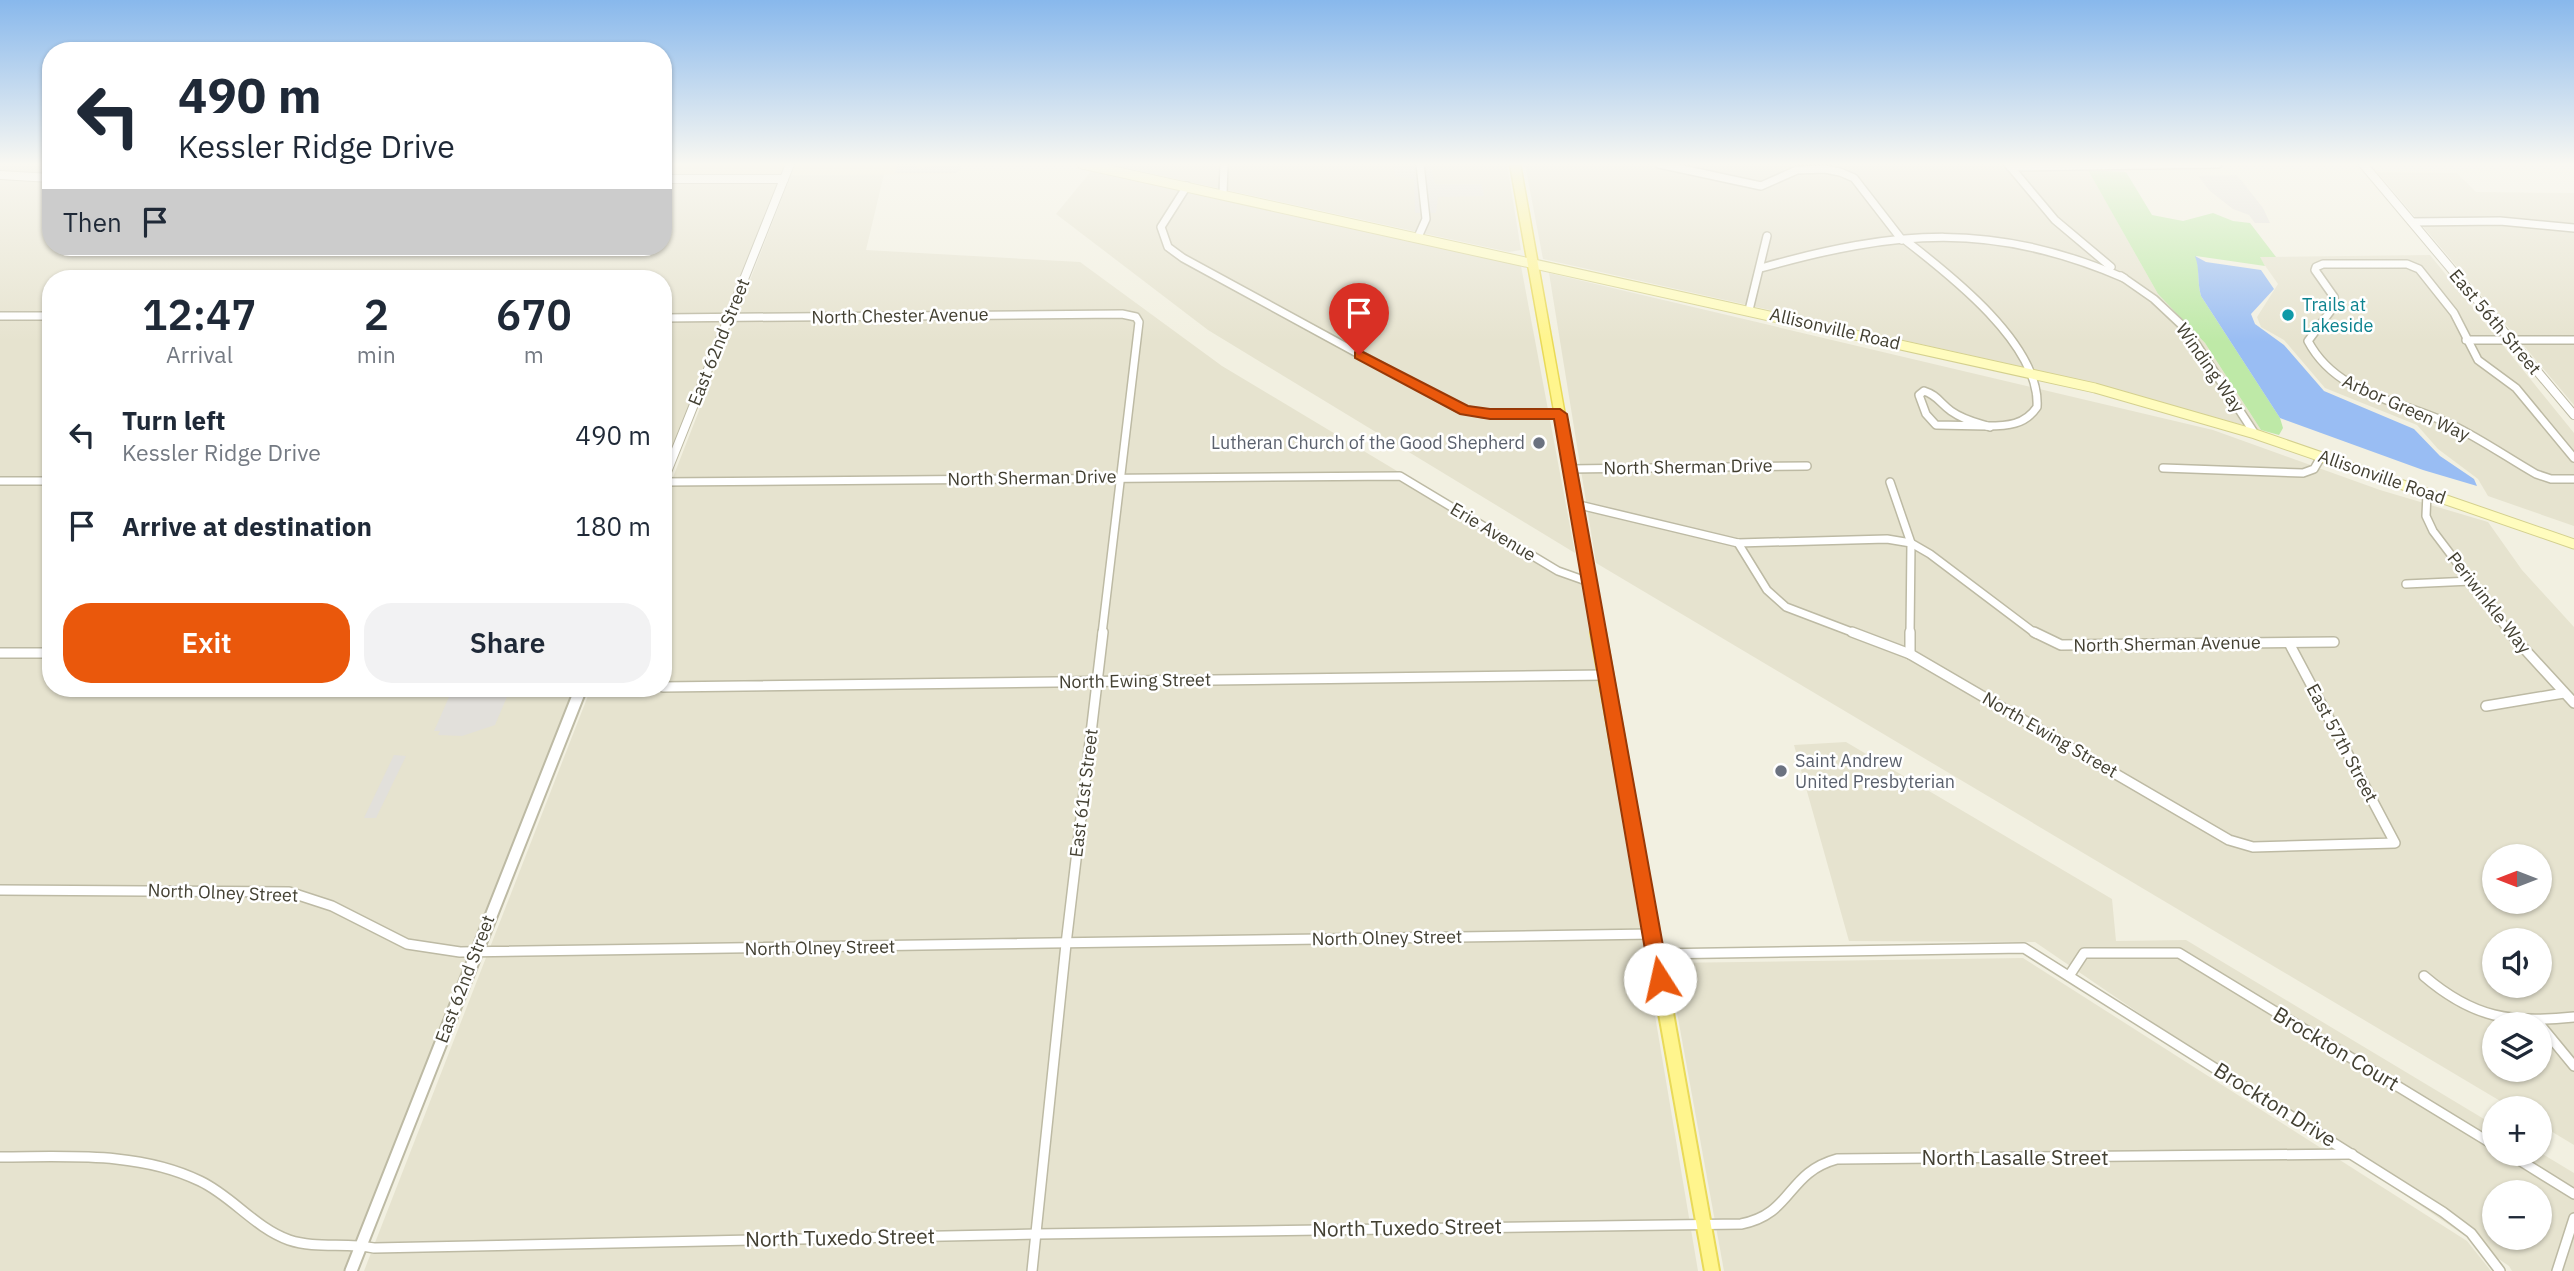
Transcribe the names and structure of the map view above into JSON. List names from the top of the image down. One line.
{"streets":{"main road":["Allisonville Road"],"street":["North Chester Avenue","East 56th Street","East 62nd Street","Winding Way","Arbor Green Way","North Sherman Drive","Erie Avenue","Periwinkle Way","North Sherman Avenue","North Ewing Street","East 57th Street","East 61st Street","North Olney Street","Brockton Court","Brockton Drive","North Lasalle Street","North Tuxedo Street"]},"crossings":[["North Chester Avenue","East 62nd Street"],["North Chester Avenue","East 61st Street"],["Allisonville Road","Winding Way"],["Allisonville Road","Periwinkle Way"],["East 62nd Street","North Olney Street"],["East 62nd Street","North Tuxedo Street"],["North Sherman Drive","Erie Avenue"],["North Sherman Drive","East 61st Street"],["North Sherman Avenue","North Ewing Street"],["North Sherman Avenue","East 57th Street"],["North Ewing Street","East 57th Street"],["North Ewing Street","East 61st Street"],["East 61st Street","North Olney Street"],["East 61st Street","North Tuxedo Street"],["Brockton Court","Brockton Drive"],["Brockton Drive","North Lasalle Street"],["North Lasalle Street","North Tuxedo Street"]],"places":["Trails at Lakeside","Lutheran Church of the Good Shepherd","Saint Andrew United Presbyterian"],"north":"left","page":{"turn":["490 m","Kessler Ridge Drive"],"then":"Then","eta":["12:47","Arrival","2","min","670","m"],"list":[{"name":"Turn left","note":"Kessler Ridge Drive","value":"490 m"},{"name":"Arrive at destination","value":"180 m"}],"buttons":["Exit","Share"],"map_buttons":["+","−"]}}
